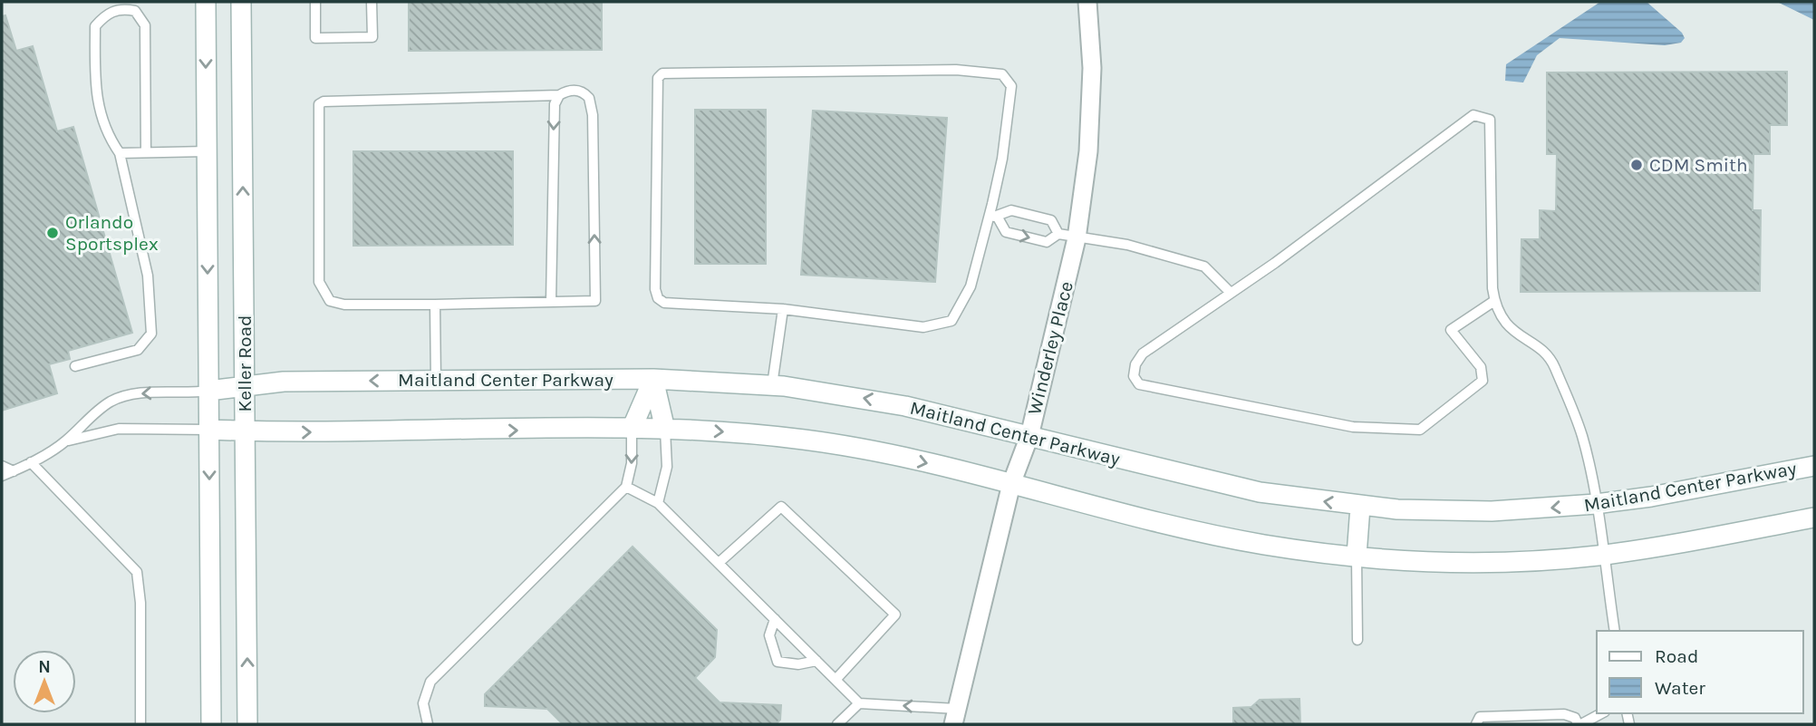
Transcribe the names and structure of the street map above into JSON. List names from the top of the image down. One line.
{"streets":{"street":["Winderley Place","Keller Road","Maitland Center Parkway"]},"crossings":[["Winderley Place","Maitland Center Parkway"],["Keller Road","Maitland Center Parkway"]],"places":["CDM Smith","Orlando Sportsplex"],"legend":["Road","Water"],"north":"top"}
